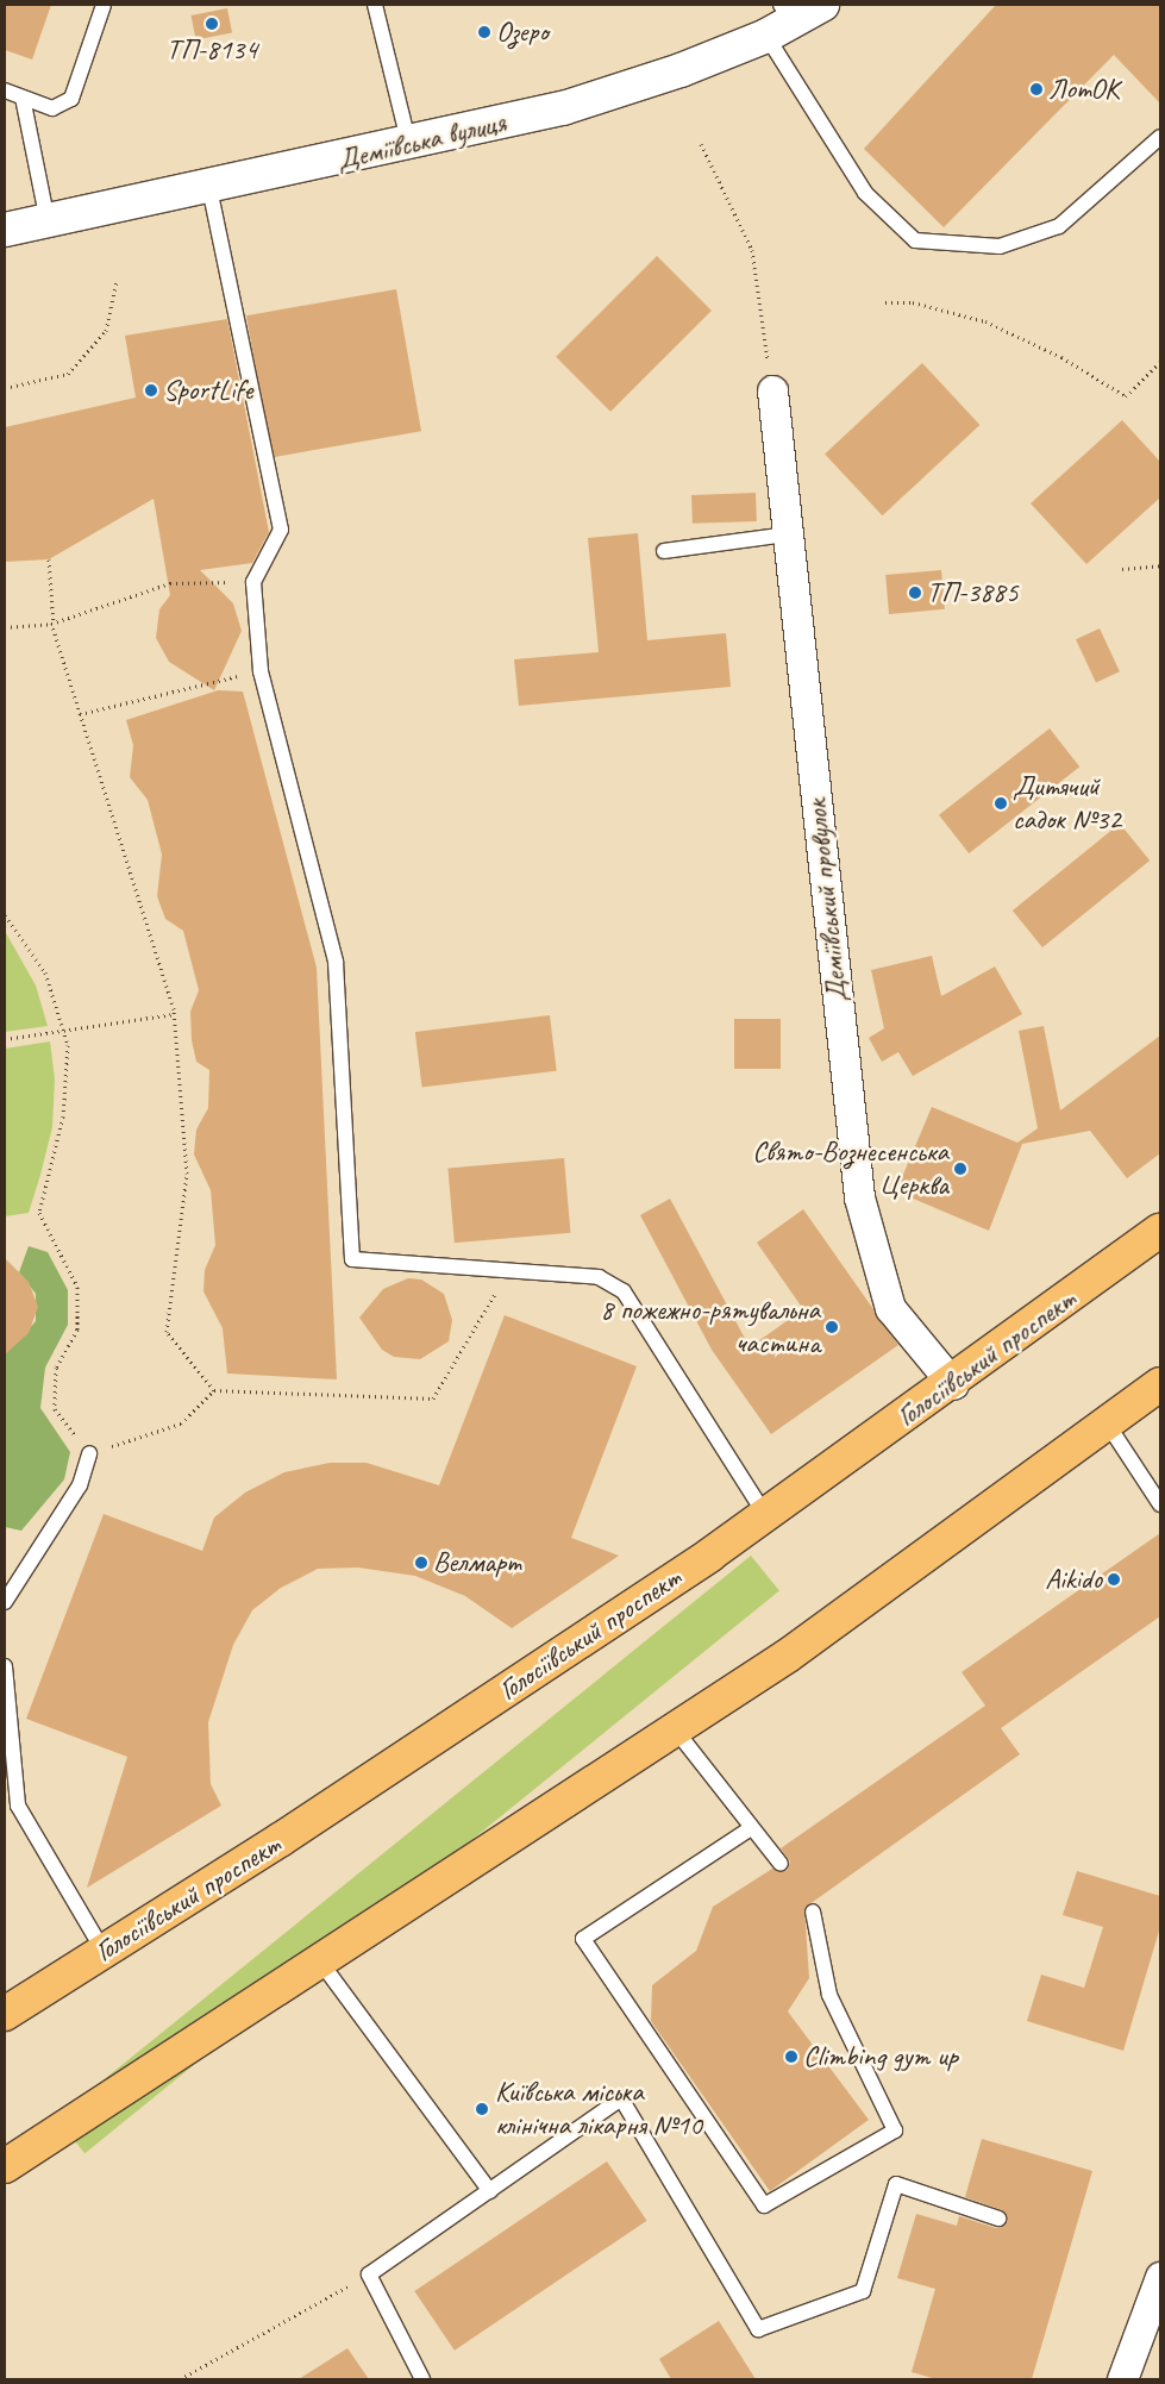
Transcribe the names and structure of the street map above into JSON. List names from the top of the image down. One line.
{"streets":{"main road":["Голосіївський проспект"],"street":["Деміївська вулиця","Деміївський провулок"]},"crossings":[["Деміївський провулок","Голосіївський проспект"]],"places":["ТП-8134","Озеро","ЛотОК","SportLife","ТП-3885","Дитячий садок №32","Свято-Вознесенська Церква","8 пожежно-рятувальна частина","Велмарт","Aikido","Climbing gym up","Київська міська клінічна лікарня №10"]}
